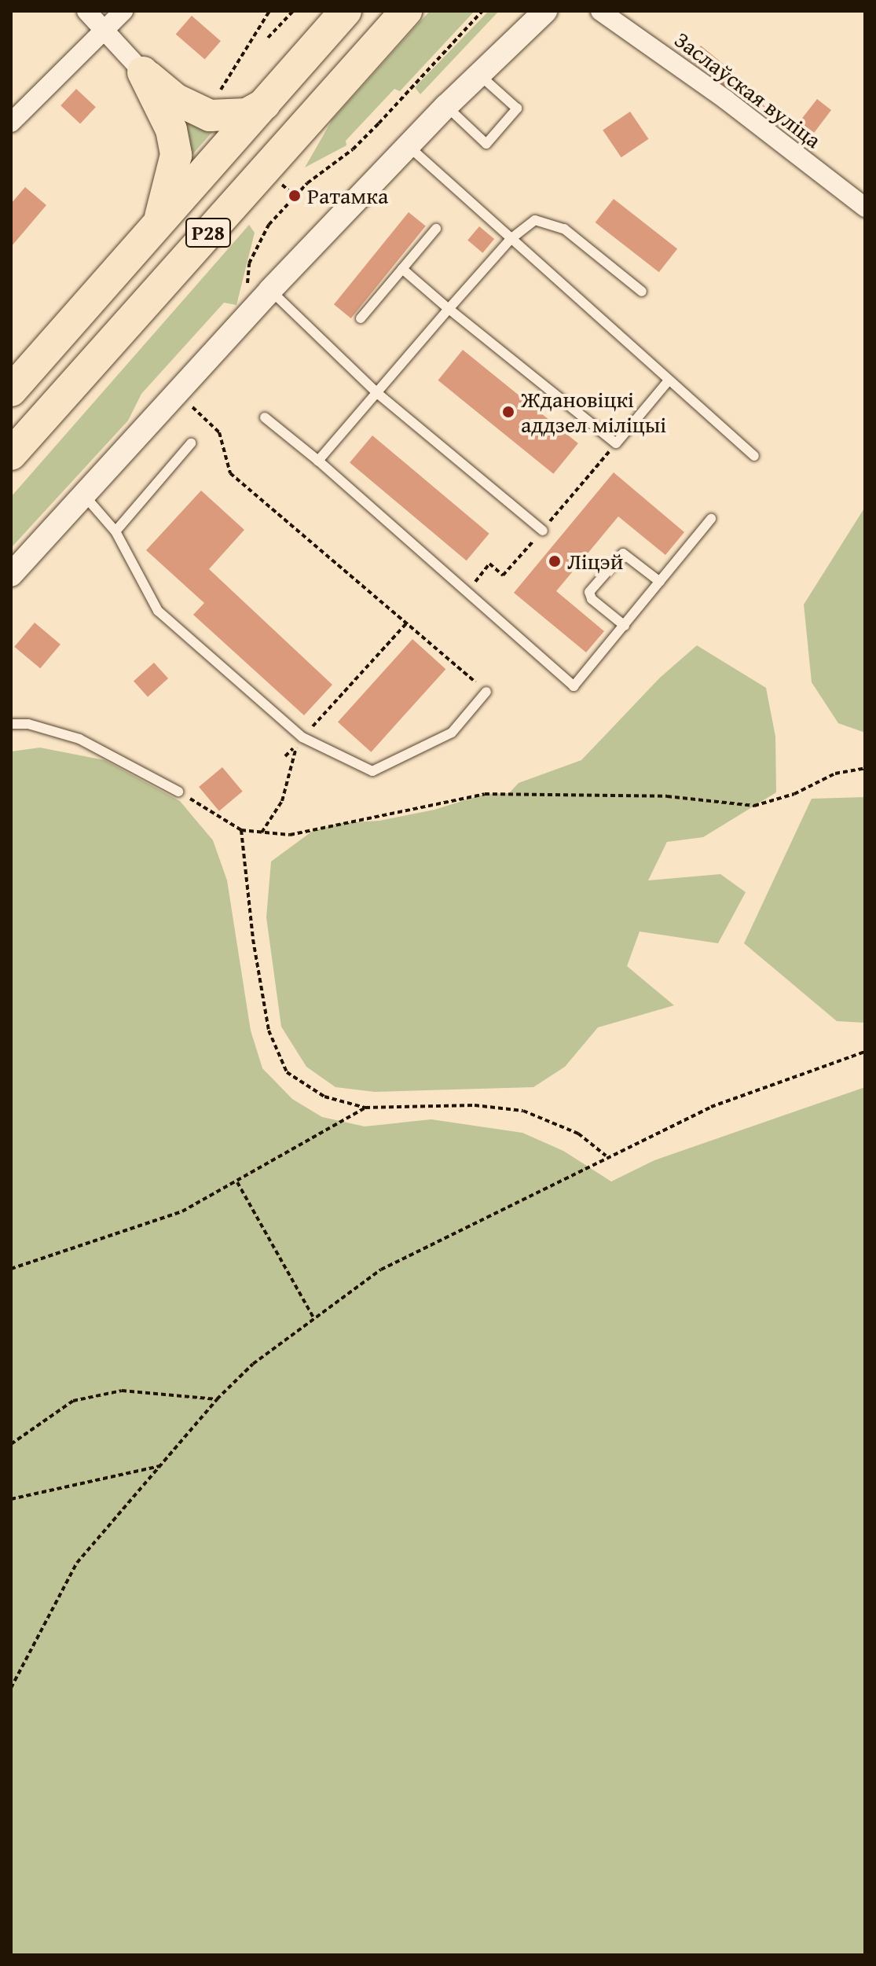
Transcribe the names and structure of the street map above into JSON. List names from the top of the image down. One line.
{"streets":{"highway":["Р28"],"street":["Заслаўская вуліца"]},"places":["Ратамка","Ждановіцкі аддзел міліцыі","Ліцэй"]}
